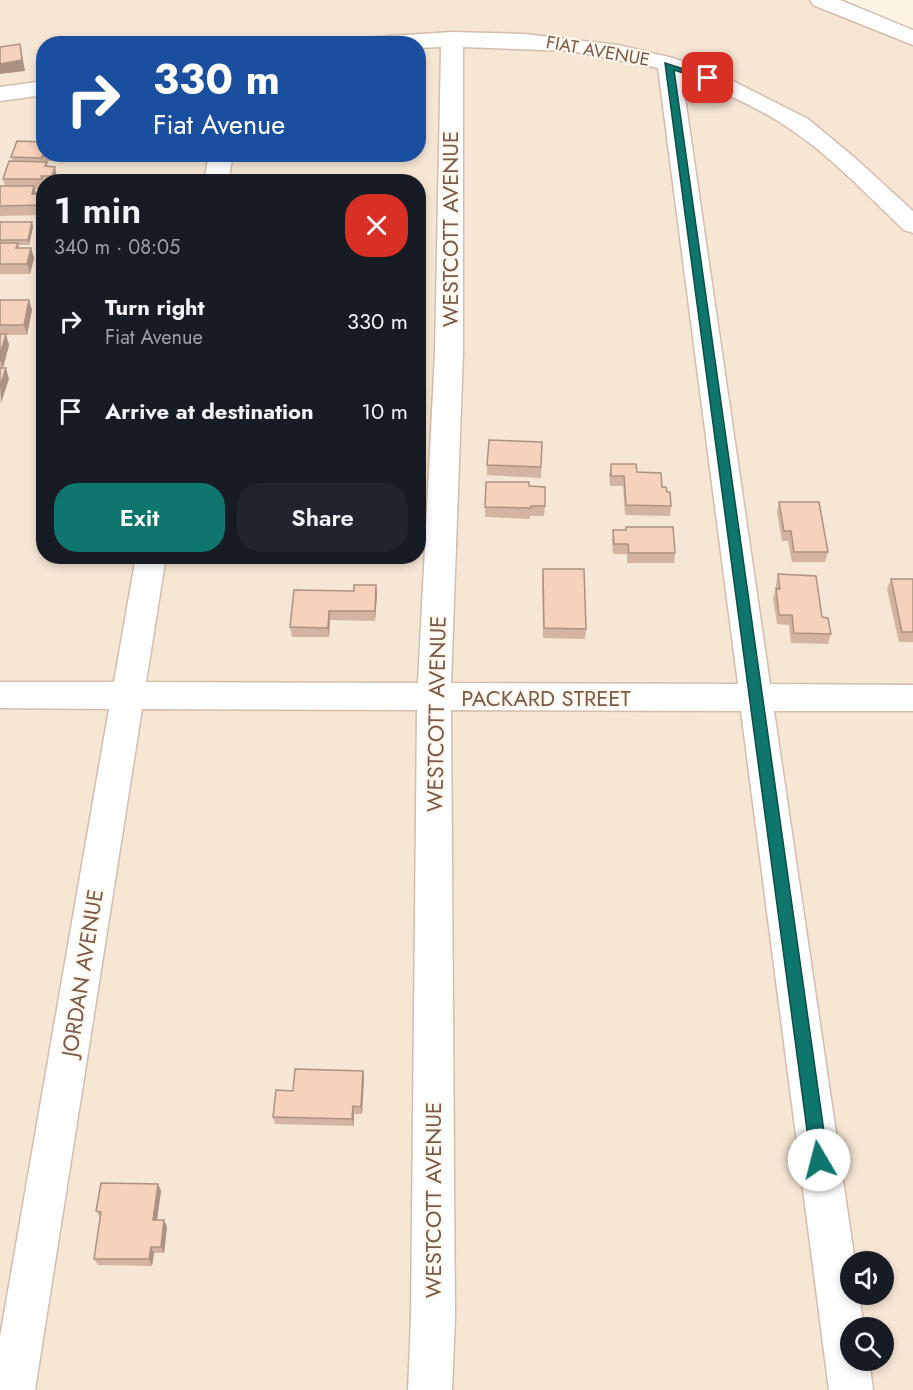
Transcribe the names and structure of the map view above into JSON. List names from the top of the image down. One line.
{"streets":{"street":["FIAT AVENUE","WESTCOTT AVENUE","PACKARD STREET","JORDAN AVENUE"]},"crossings":[["FIAT AVENUE","WESTCOTT AVENUE"],["WESTCOTT AVENUE","PACKARD STREET"],["PACKARD STREET","JORDAN AVENUE"]],"page":{"turn":["330 m","Fiat Avenue"],"heading":["1 min","340 m · 08:05"],"list":[{"name":"Turn right","note":"Fiat Avenue","value":"330 m"},{"name":"Arrive at destination","value":"10 m"}],"buttons":["Exit","Share"]}}
